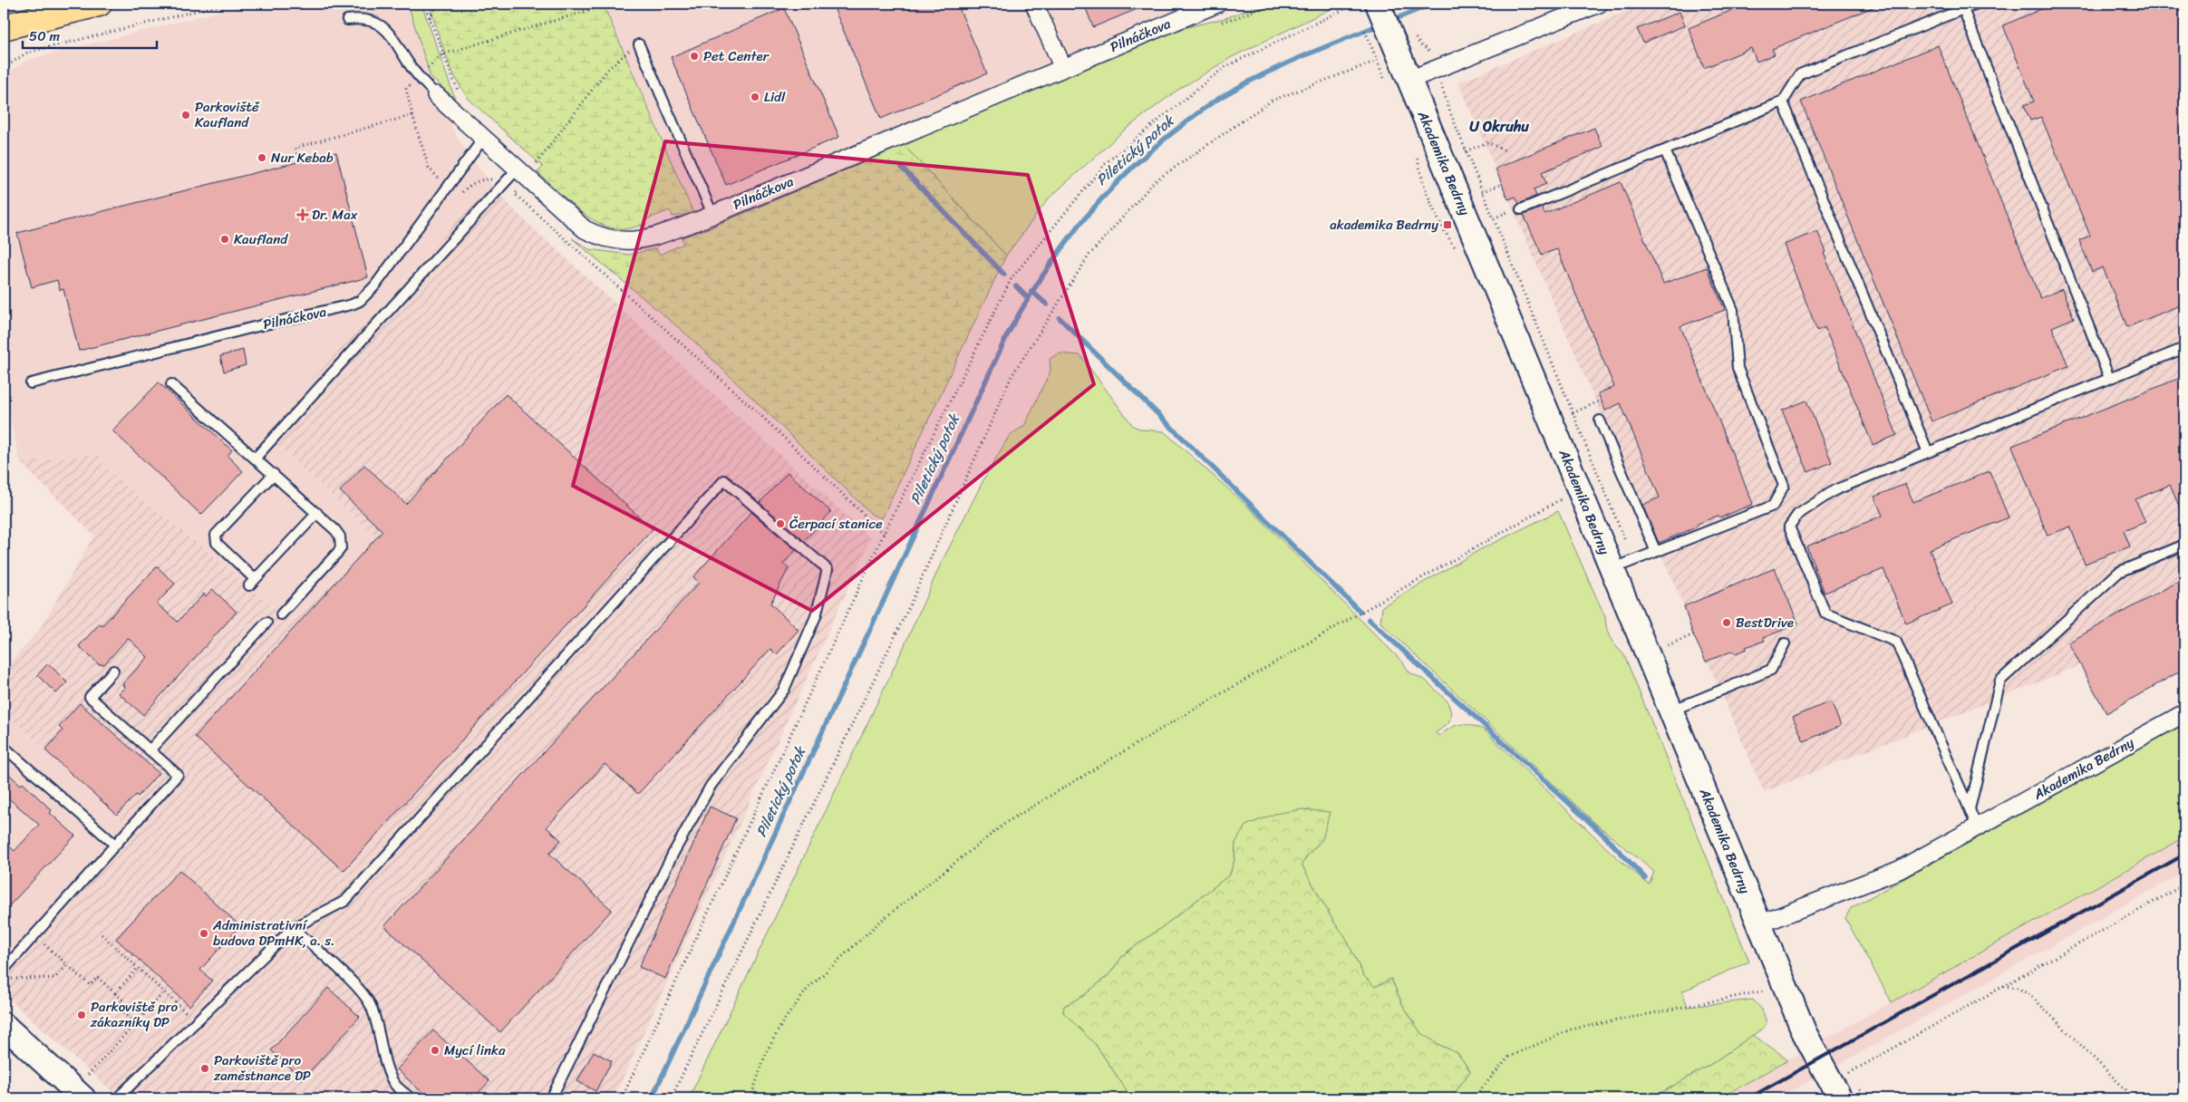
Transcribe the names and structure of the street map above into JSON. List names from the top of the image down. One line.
{"streets":{"street":["Pilnáčkova","Akademika Bedrny"]},"districts":["U Okruhu"],"water":["Piletický potok"],"places":{"other":["Pet Center","Lidl","Parkoviště Kaufland","Nur Kebab","Kaufland","Čerpací stanice","BestDrive","Administrativní budova DPmHK, a. s.","Parkoviště pro zákazníky DP","Mycí linka","Parkoviště pro zaměstnance DP"],"health":["Dr. Max"],"transit":["akademika Bedrny"]},"scale_bar":"50 m"}
